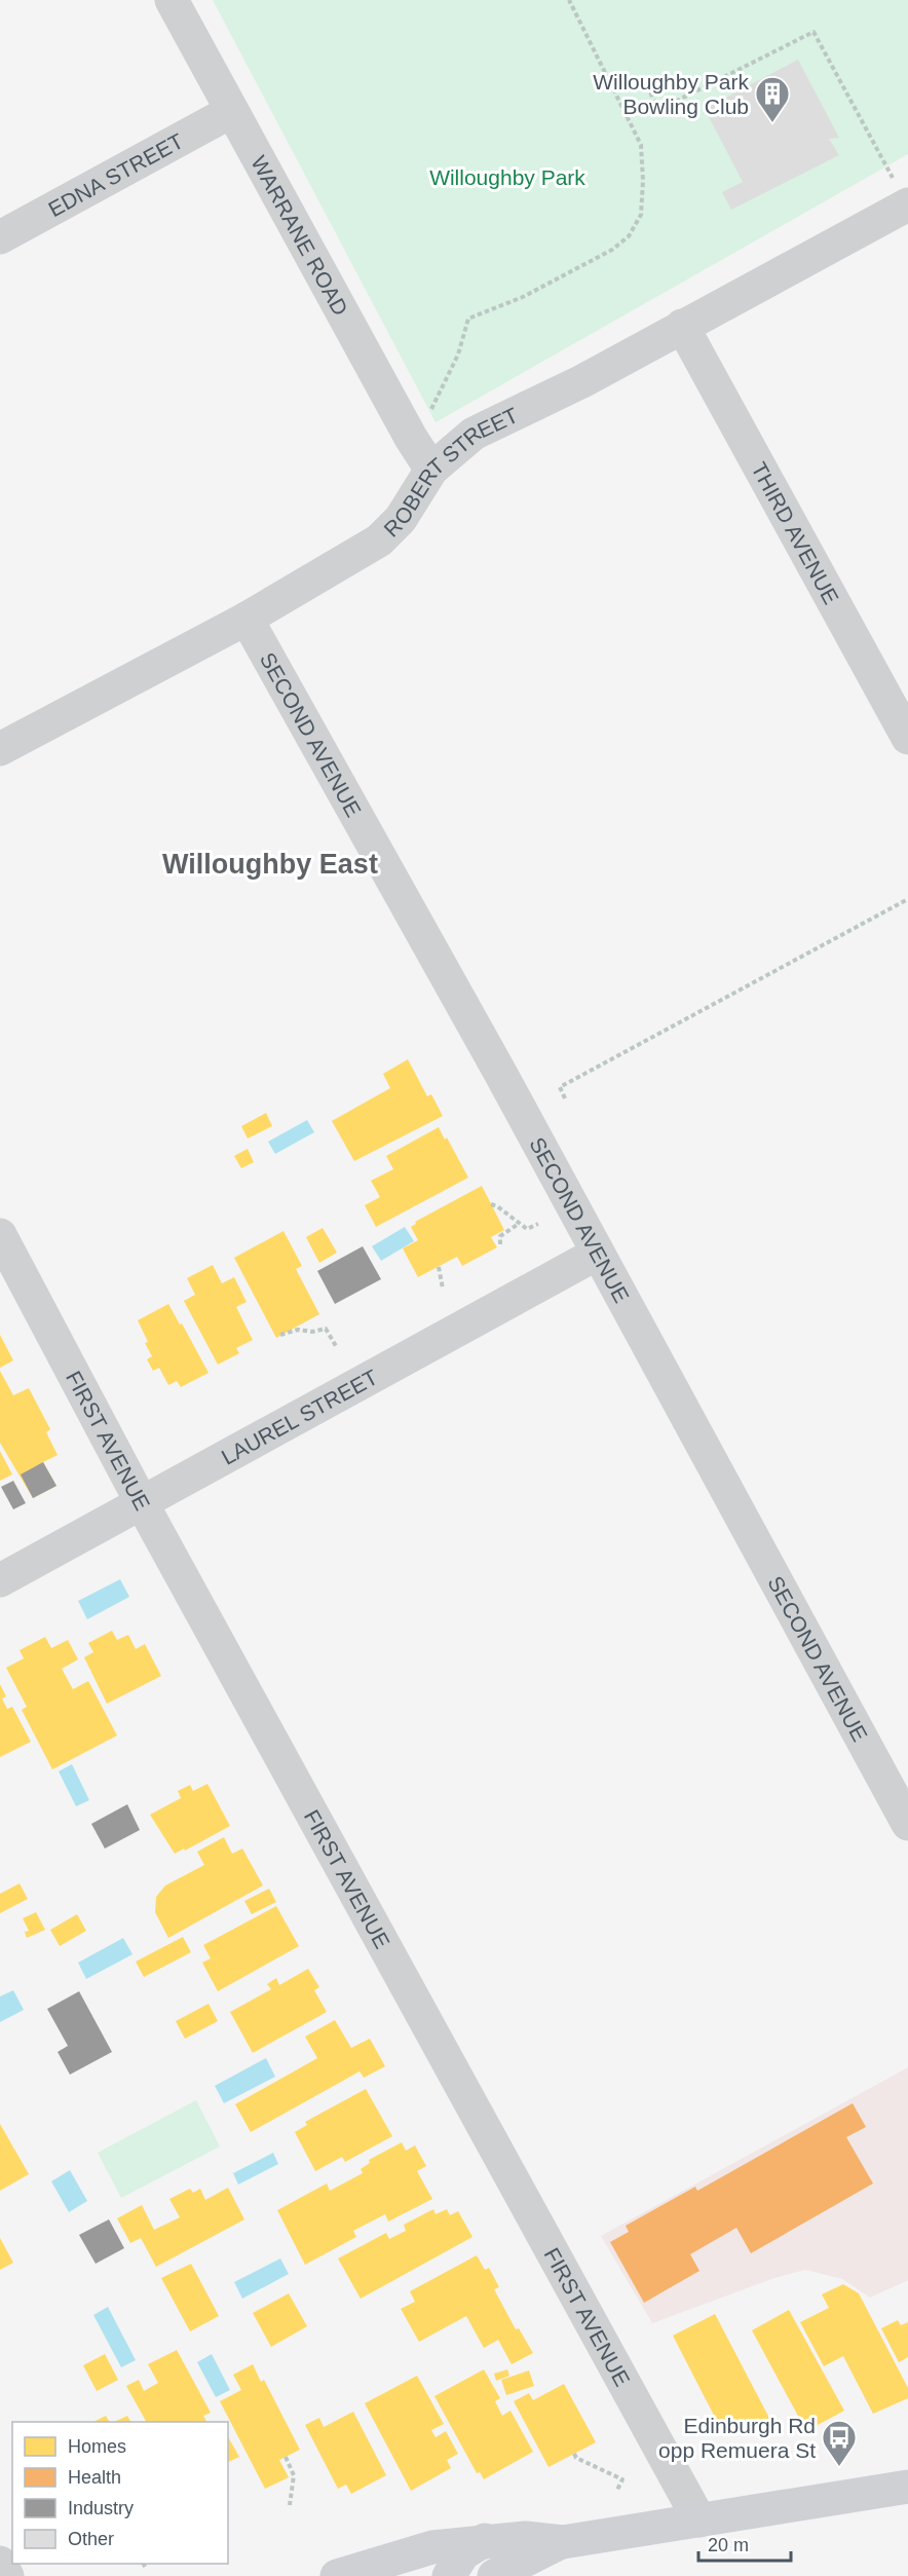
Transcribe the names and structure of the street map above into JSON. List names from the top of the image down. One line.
{"streets":{"street":["EDNA STREET","WARRANE ROAD","ROBERT STREET","THIRD AVENUE","SECOND AVENUE","LAUREL STREET","FIRST AVENUE"]},"crossings":[["EDNA STREET","WARRANE ROAD"],["WARRANE ROAD","ROBERT STREET"],["ROBERT STREET","THIRD AVENUE"],["ROBERT STREET","SECOND AVENUE"],["SECOND AVENUE","LAUREL STREET"],["LAUREL STREET","FIRST AVENUE"]],"districts":["Willoughby East"],"parks":["Willoughby Park"],"places":{"building":["Willoughby Park Bowling Club"],"bus stop":["Edinburgh Rd opp Remuera St"]},"legend":["Homes","Health","Industry","Other"],"scale_bar":"20 m"}
